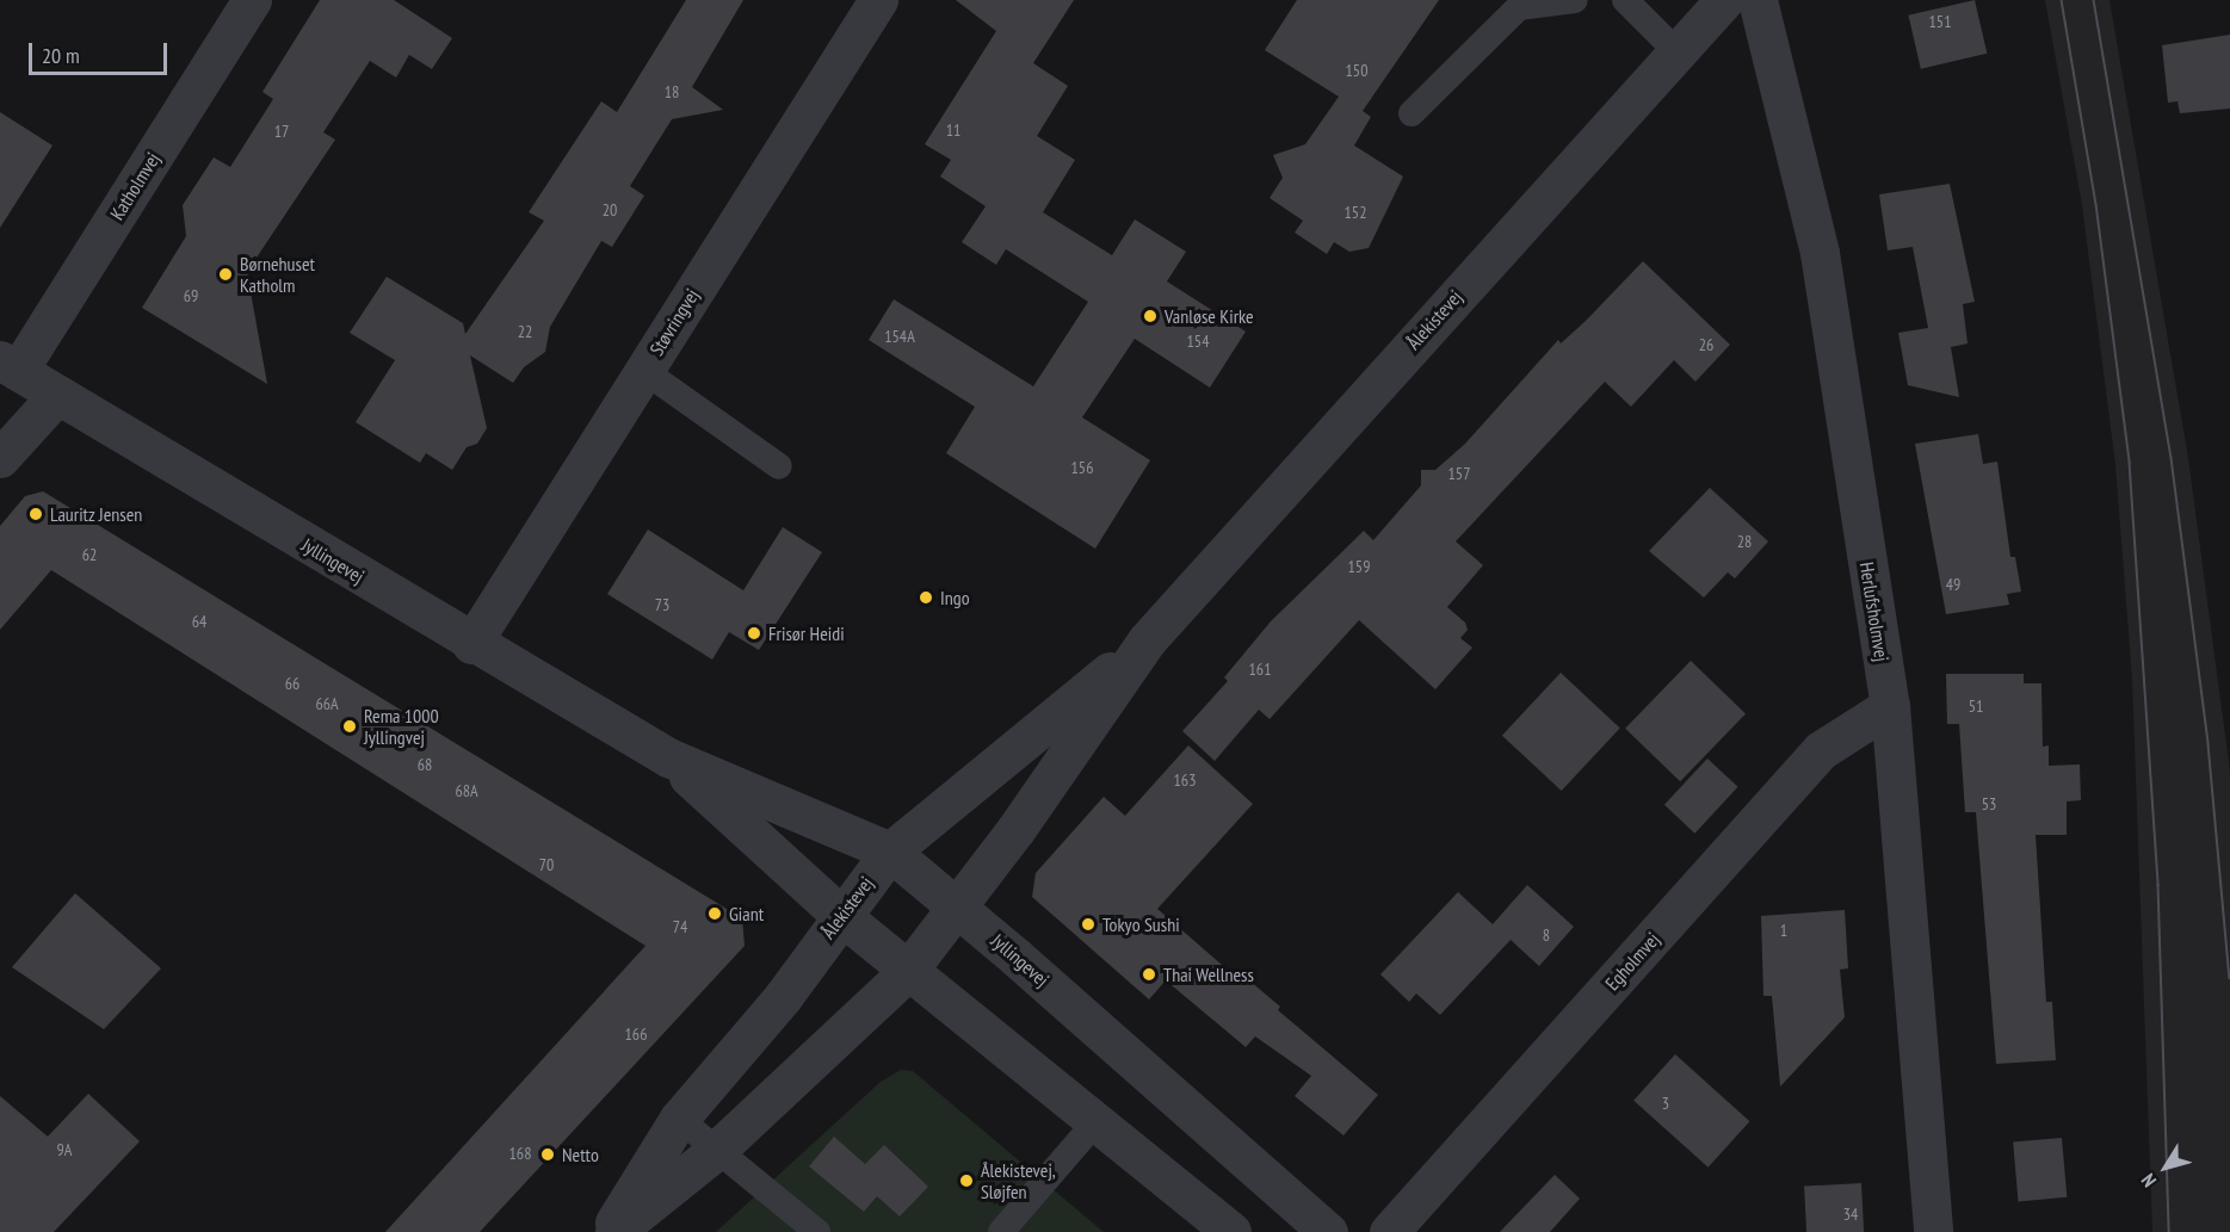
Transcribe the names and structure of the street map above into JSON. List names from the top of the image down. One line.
{"streets":{"street":["Katholmvej","Ålekistevej","Støvringvej","Jyllingevej","Herlufsholmvej","Egholmvej"]},"crossings":[["Katholmvej","Jyllingevej"],["Ålekistevej","Jyllingevej"],["Støvringvej","Jyllingevej"],["Herlufsholmvej","Egholmvej"]],"places":["Børnehuset Katholm","Vanløse Kirke","Lauritz Jensen","Ingo","Frisør Heidi","Rema 1000 Jyllingvej","Giant","Tokyo Sushi","Thai Wellness","Netto","Ålekistevej, Sløjfen"],"house_numbers":["151","150","18","11","17","20","152","69","22","154A","154","26","156","157","28","62","159","49","73","64","161","66","66A","51","68","163","68A","53","70","74","1","8","166","3","9A","168","34"],"scale_bar":"20 m","north":"bottom left"}
